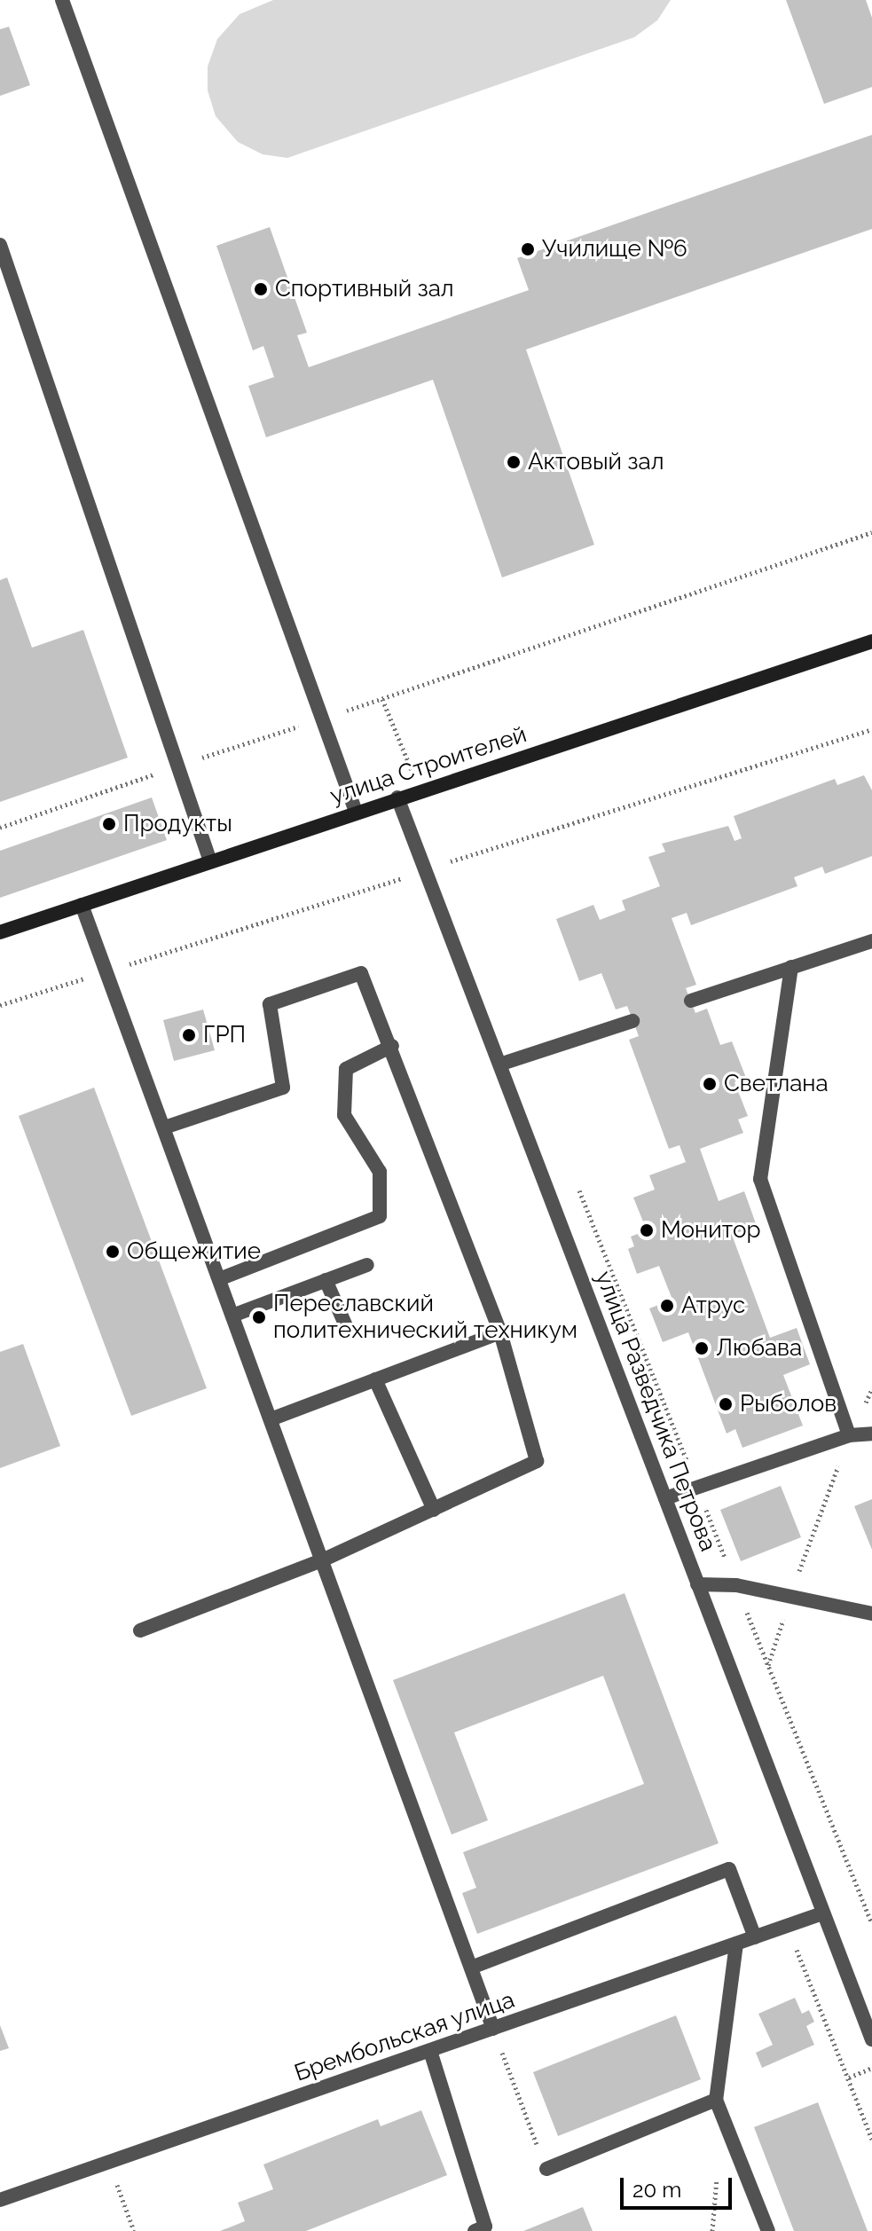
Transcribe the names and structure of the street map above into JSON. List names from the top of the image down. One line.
{"streets":{"main road":["улица Строителей"],"street":["улица Разведчика Петрова","Брембольская улица"]},"crossings":[["улица Строителей","улица Разведчика Петрова"],["улица Разведчика Петрова","Брембольская улица"]],"places":["Училище №6","Спортивный зал","Актовый зал","Продукты","ГРП","Светлана","Монитор","Общежитие","Атрус","Переславский политехнический техникум","Любава","Рыболов"],"scale_bar":"20 m"}
